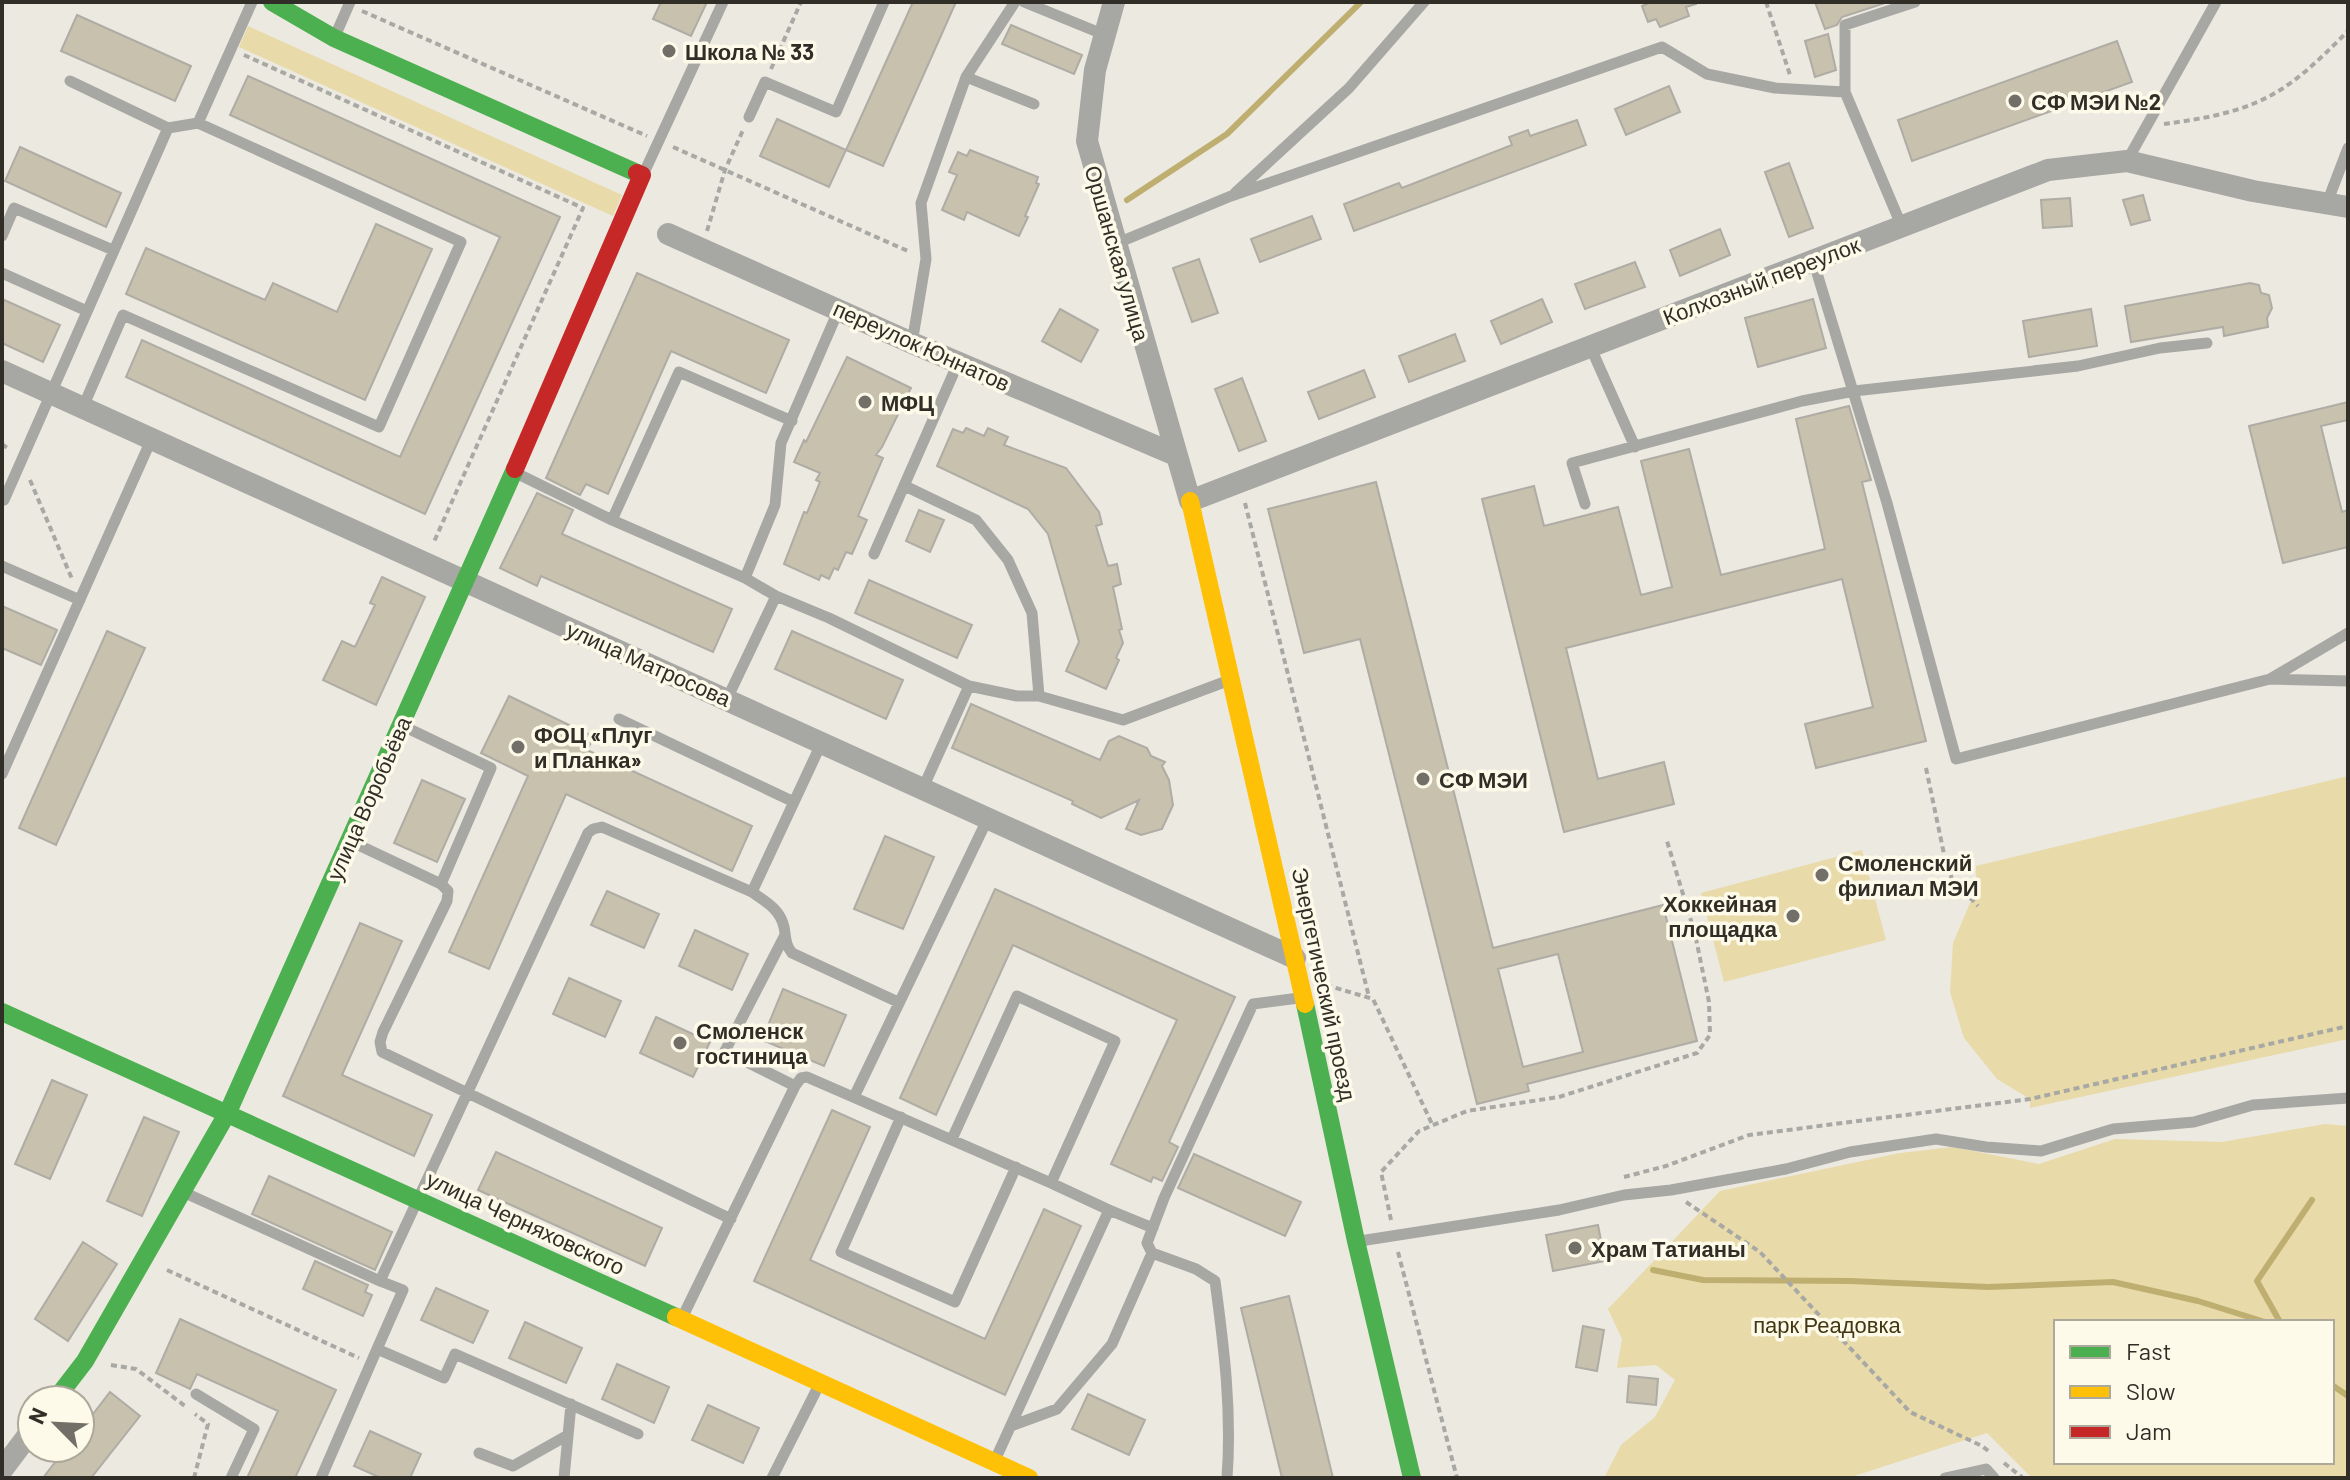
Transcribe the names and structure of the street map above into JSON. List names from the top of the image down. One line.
{"streets":{"street":["Оршанская улица","Колхозный переулок","переулок Юннатов","улица Матросова","улица Воробьёва","Энергетический проезд","улица Черняховского"]},"crossings":[["Оршанская улица","Колхозный переулок"],["Оршанская улица","переулок Юннатов"],["Оршанская улица","Энергетический проезд"],["Колхозный переулок","Энергетический проезд"],["улица Матросова","улица Воробьёва"],["улица Матросова","Энергетический проезд"],["улица Воробьёва","улица Черняховского"]],"parks":["парк Реадовка"],"places":["Школа № 33","СФ МЭИ №2","МФЦ","ФОЦ «Плуг и Планка»","СФ МЭИ","Смоленский филиал МЭИ","Хоккейная площадка","Смоленск гостиница","Храм Татианы"],"legend":["Fast","Slow","Jam"],"north":"top left"}
